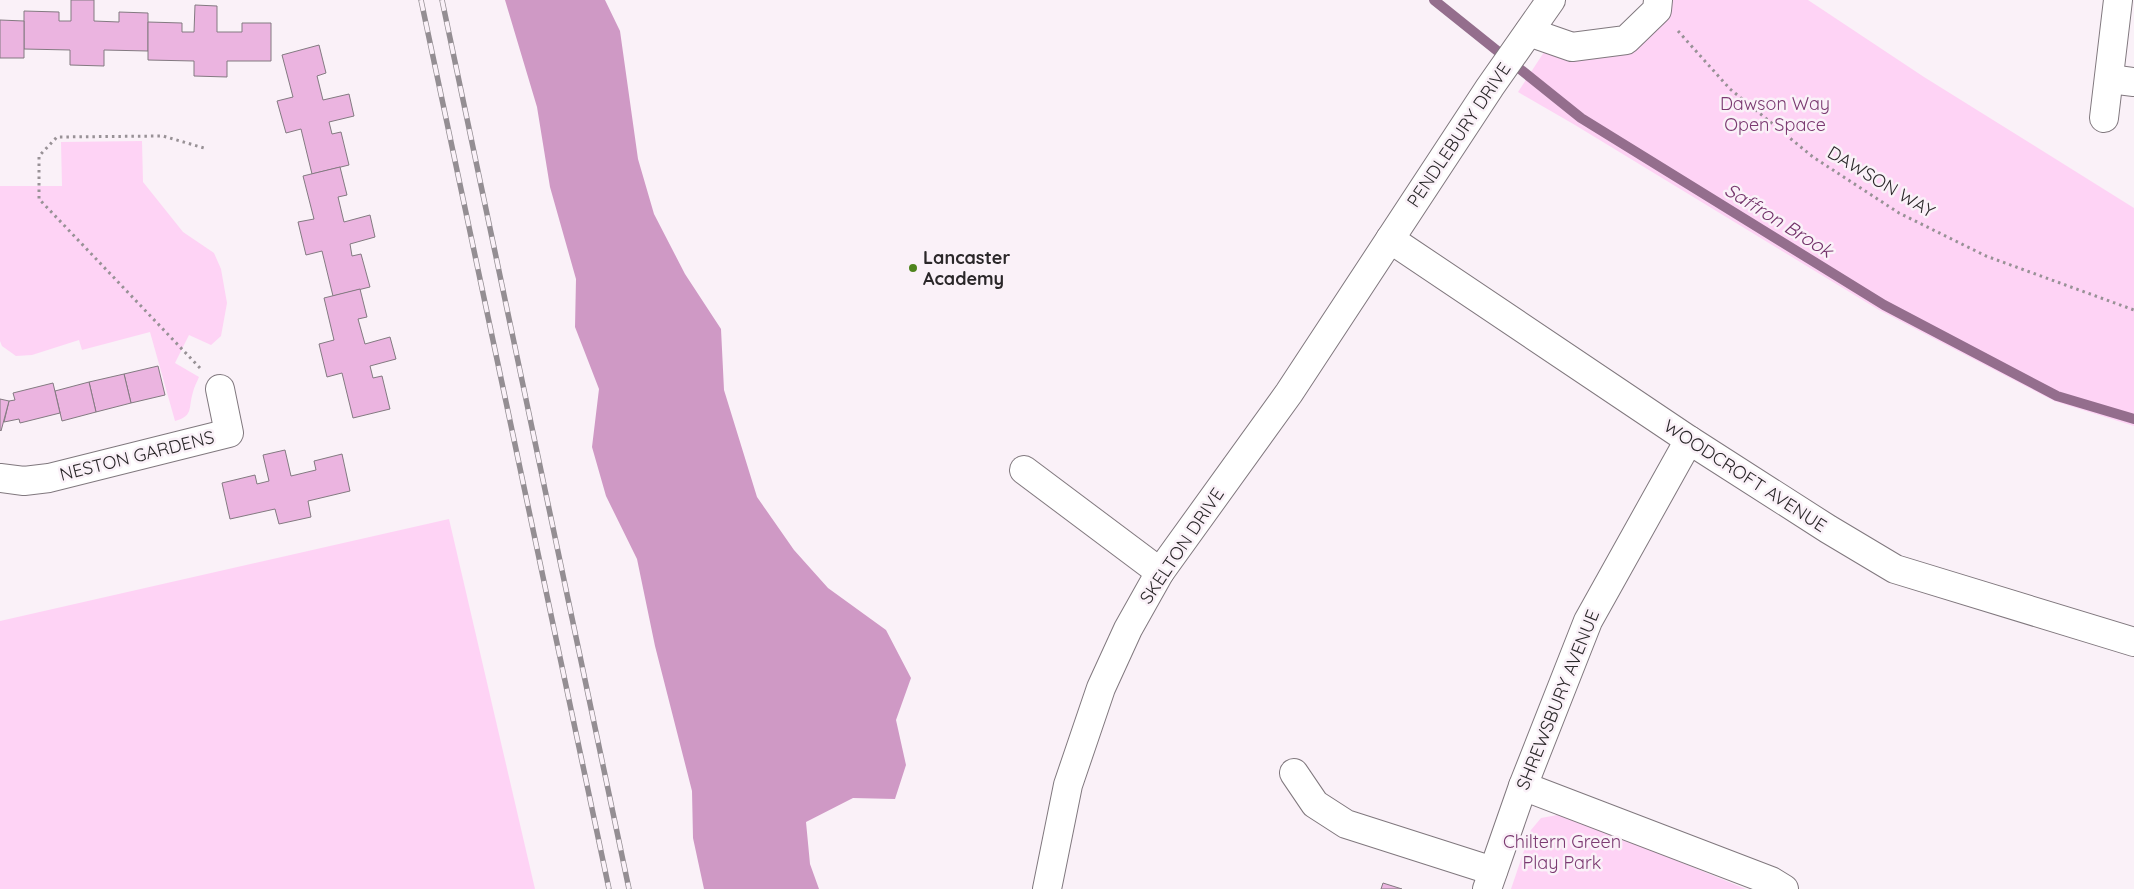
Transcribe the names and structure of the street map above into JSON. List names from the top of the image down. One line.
{"streets":{"street":["PENDLEBURY DRIVE","NESTON GARDENS","WOODCROFT AVENUE","SKELTON DRIVE","SHREWSBURY AVENUE"],"path":["DAWSON WAY"]},"crossings":[["PENDLEBURY DRIVE","WOODCROFT AVENUE"],["PENDLEBURY DRIVE","SKELTON DRIVE"],["WOODCROFT AVENUE","SKELTON DRIVE"],["WOODCROFT AVENUE","SHREWSBURY AVENUE"]],"water":["Saffron Brook"],"parks":["Dawson Way Open Space","Chiltern Green Play Park"],"places":["Lancaster Academy"]}
